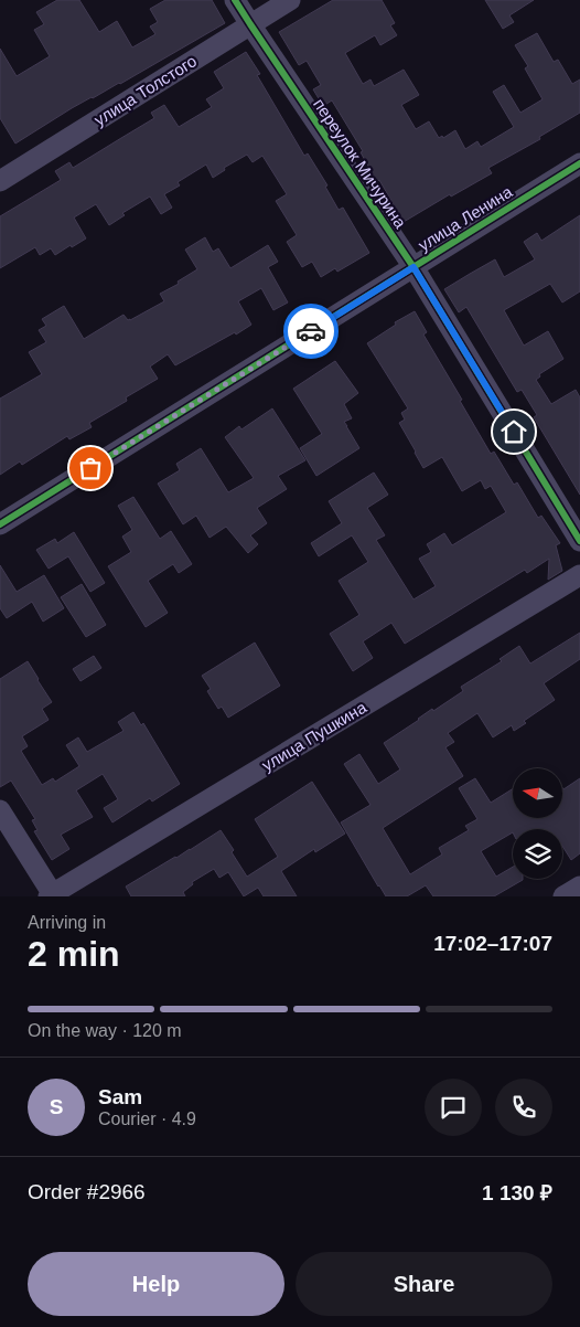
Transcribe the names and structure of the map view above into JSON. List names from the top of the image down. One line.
{"streets":{"street":["улица Толстого","переулок Мичурина","улица Ленина","улица Пушкина"]},"crossings":[["улица Толстого","переулок Мичурина"],["переулок Мичурина","улица Ленина"]],"north":"left","page":{"heading":["2 min","Arriving in","17:02–17:07"],"panel":["Sam","Courier · 4.9","Order #2966","1 130 ₽"],"bar":"On the way · 120 m","round":"S","buttons":["Help","Share"]}}
